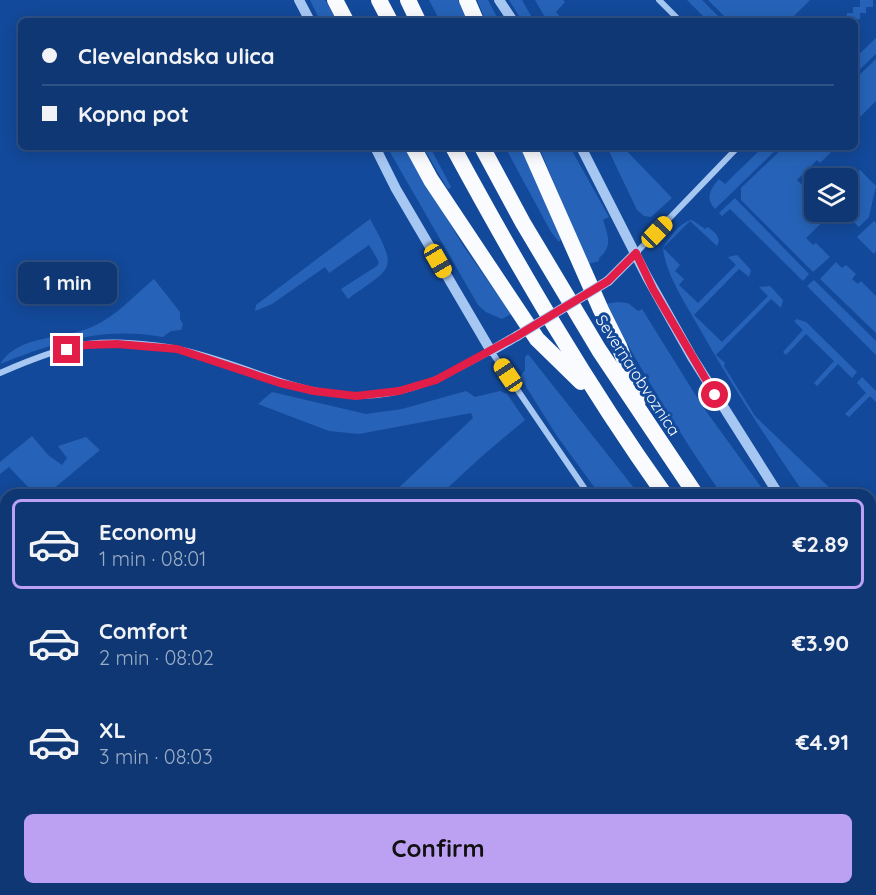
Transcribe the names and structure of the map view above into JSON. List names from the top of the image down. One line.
{"streets":{"highway":["Severna obvoznica"]},"page":{"banner":["Clevelandska ulica","Kopna pot"],"bubble":"1 min","list":[{"name":"Economy","note":"1 min · 08:01","value":"€2.89"},{"name":"Comfort","note":"2 min · 08:02","value":"€3.90"},{"name":"XL","note":"3 min · 08:03","value":"€4.91"}],"buttons":"Confirm"}}
